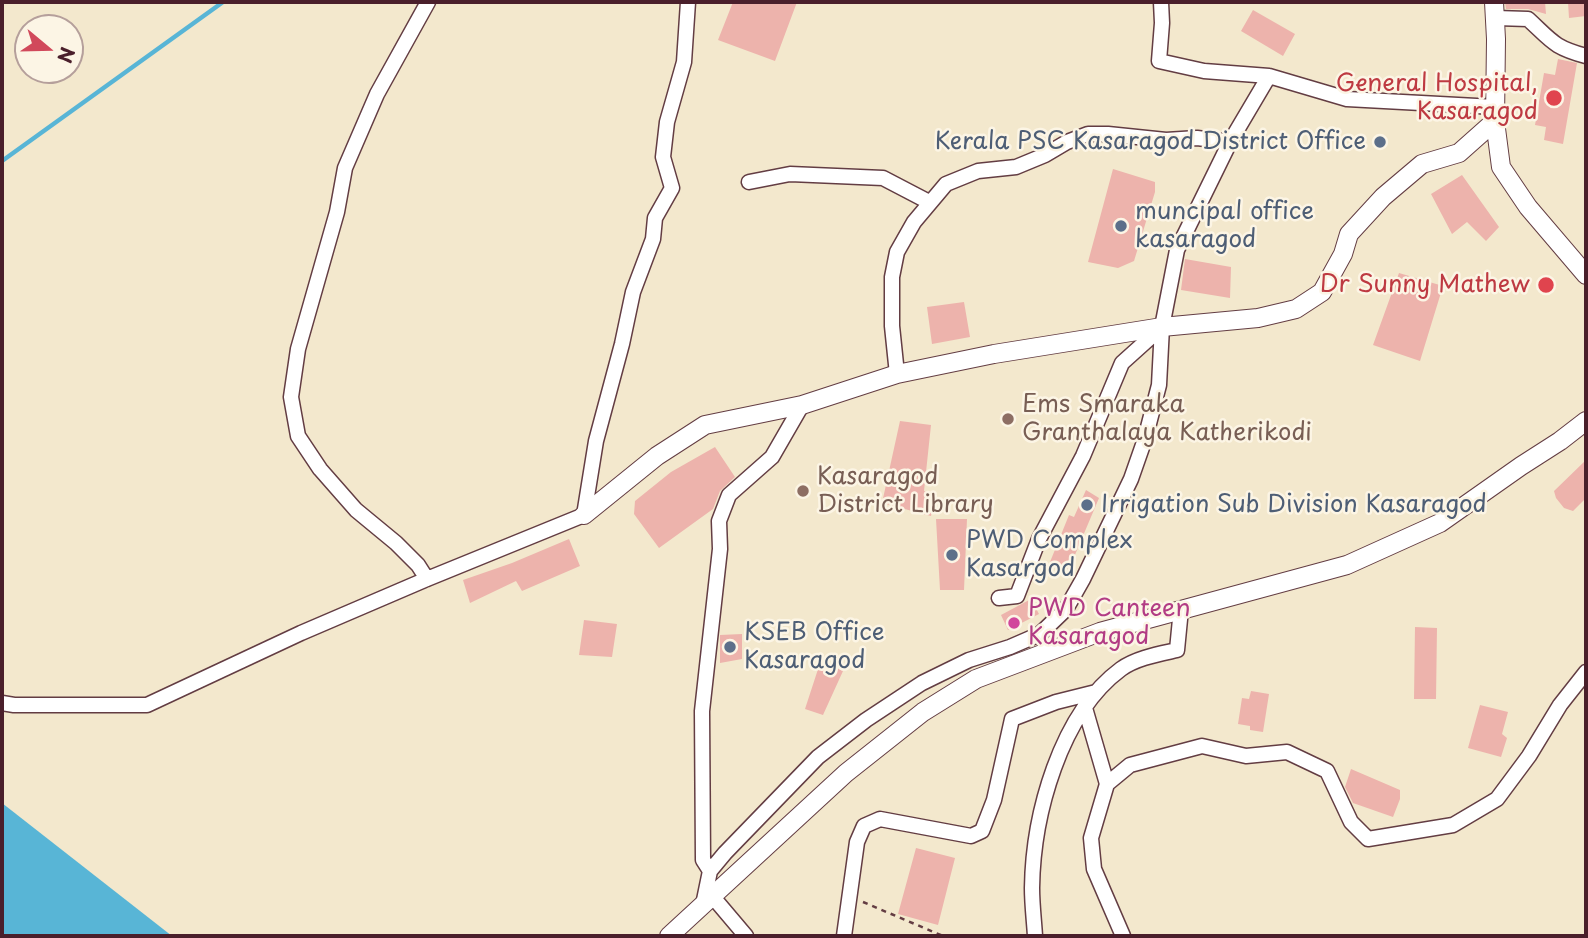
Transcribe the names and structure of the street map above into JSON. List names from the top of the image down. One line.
{"places":["General Hospital, Kasaragod","Kerala PSC Kasaragod District Office","muncipal office kasaragod","Dr Sunny Mathew","Ems Smaraka Granthalaya Katherikodi","Kasaragod District Library","Irrigation Sub Division Kasaragod","PWD Complex Kasargod","PWD Canteen Kasaragod","KSEB Office Kasaragod"],"north":"right"}
